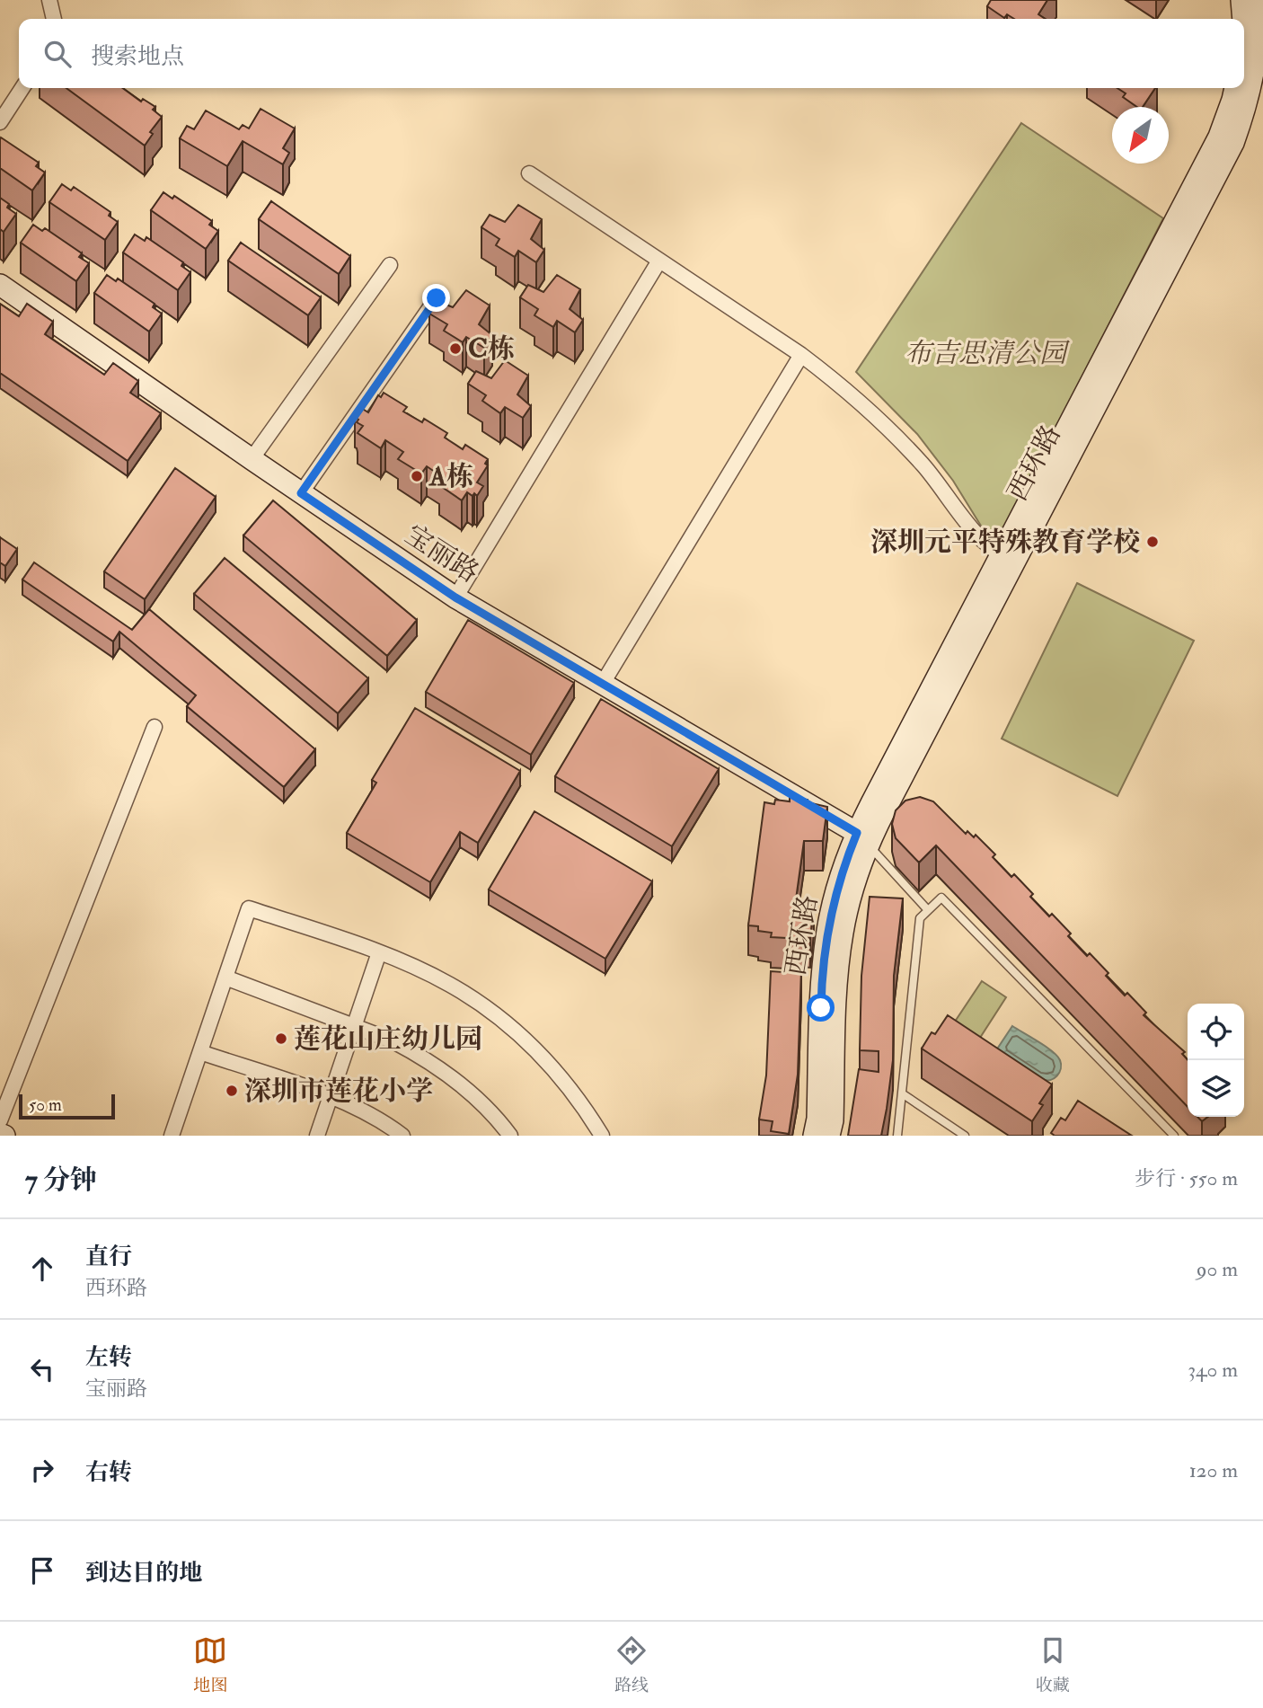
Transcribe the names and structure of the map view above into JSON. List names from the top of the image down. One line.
{"streets":{"main road":["西环路","宝丽路"]},"crossings":[["西环路","宝丽路"]],"parks":["布吉思清公园"],"places":["C栋","A栋","深圳元平特殊教育学校","莲花山庄幼儿园","深圳市莲花小学"],"scale_bar":"50 m","north":"bottom left","page":{"search":"搜索地点","scale":"50 m","heading":["7 分钟","步行 · 550 m"],"list":[["直行","西环路","90 m"],["左转","宝丽路","340 m"],["右转","120 m"],"到达目的地"],"nav":["地图","路线","收藏"]}}
